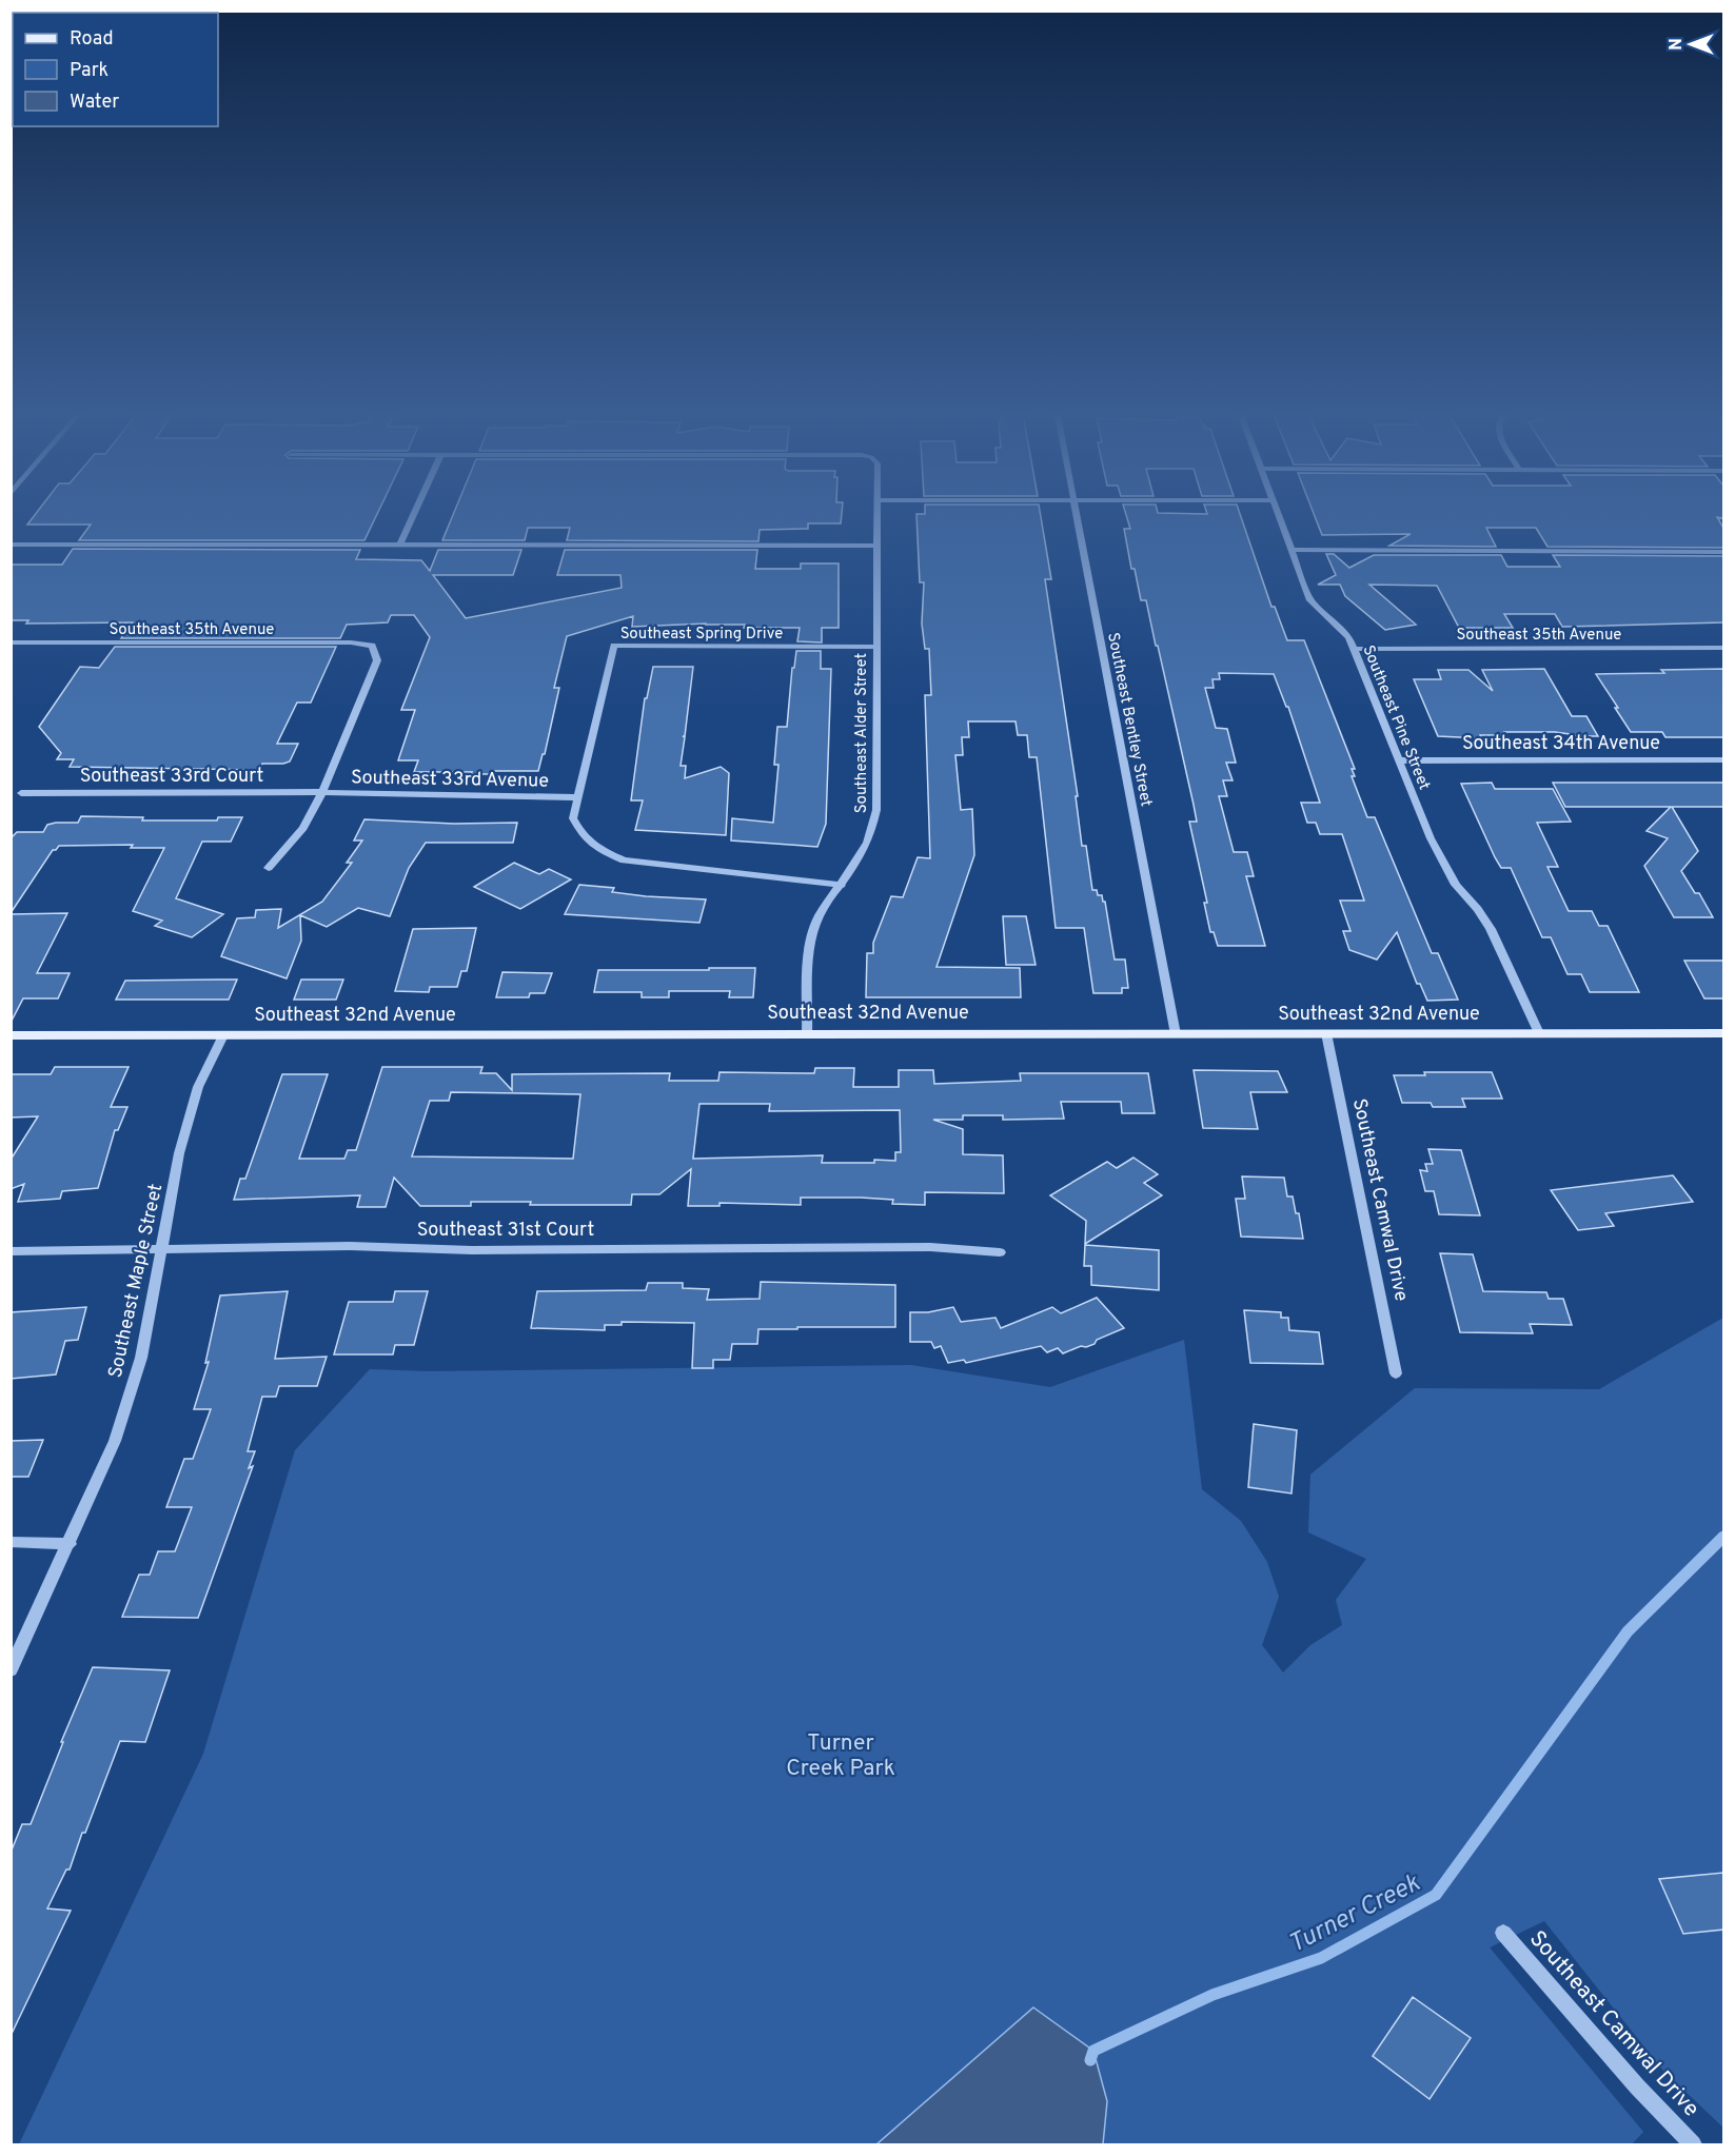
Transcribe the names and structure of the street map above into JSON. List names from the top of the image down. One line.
{"streets":{"main road":["Southeast 32nd Avenue"],"street":["Southeast 35th Avenue","Southeast Spring Drive","Southeast Pine Street","Southeast Bentley Street","Southeast Alder Street","Southeast 34th Avenue","Southeast 33rd Court","Southeast 33rd Avenue","Southeast Camwal Drive","Southeast 31st Court","Southeast Maple Street"]},"crossings":[["Southeast 35th Avenue","Southeast Pine Street"],["Southeast 35th Avenue","Southeast 33rd Court"],["Southeast 35th Avenue","Southeast 33rd Avenue"],["Southeast Spring Drive","Southeast Alder Street"],["Southeast Spring Drive","Southeast 33rd Avenue"],["Southeast Pine Street","Southeast 34th Avenue"],["Southeast Pine Street","Southeast 32nd Avenue"],["Southeast Bentley Street","Southeast 32nd Avenue"],["Southeast Alder Street","Southeast 32nd Avenue"],["Southeast 33rd Court","Southeast 33rd Avenue"],["Southeast 32nd Avenue","Southeast Camwal Drive"],["Southeast 32nd Avenue","Southeast Maple Street"],["Southeast 31st Court","Southeast Maple Street"]],"water":["Turner Creek"],"parks":["Turner Creek Park"],"legend":["Road","Park","Water"],"north":"left"}
